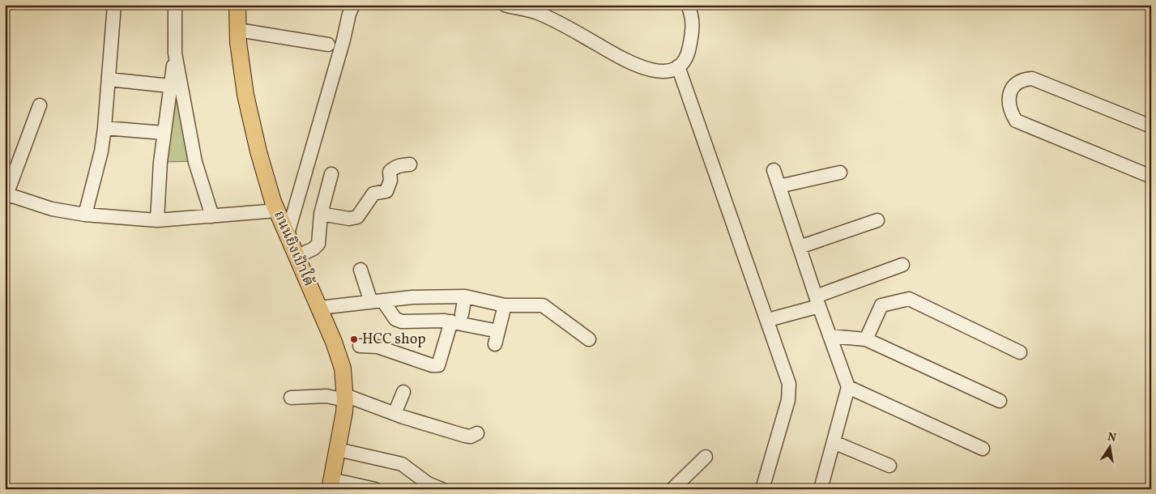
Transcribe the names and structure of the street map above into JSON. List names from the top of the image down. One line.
{"streets":{"main road":["ถนนยิงเป้าใต้"]},"places":["HCC shop"],"north":"top"}
